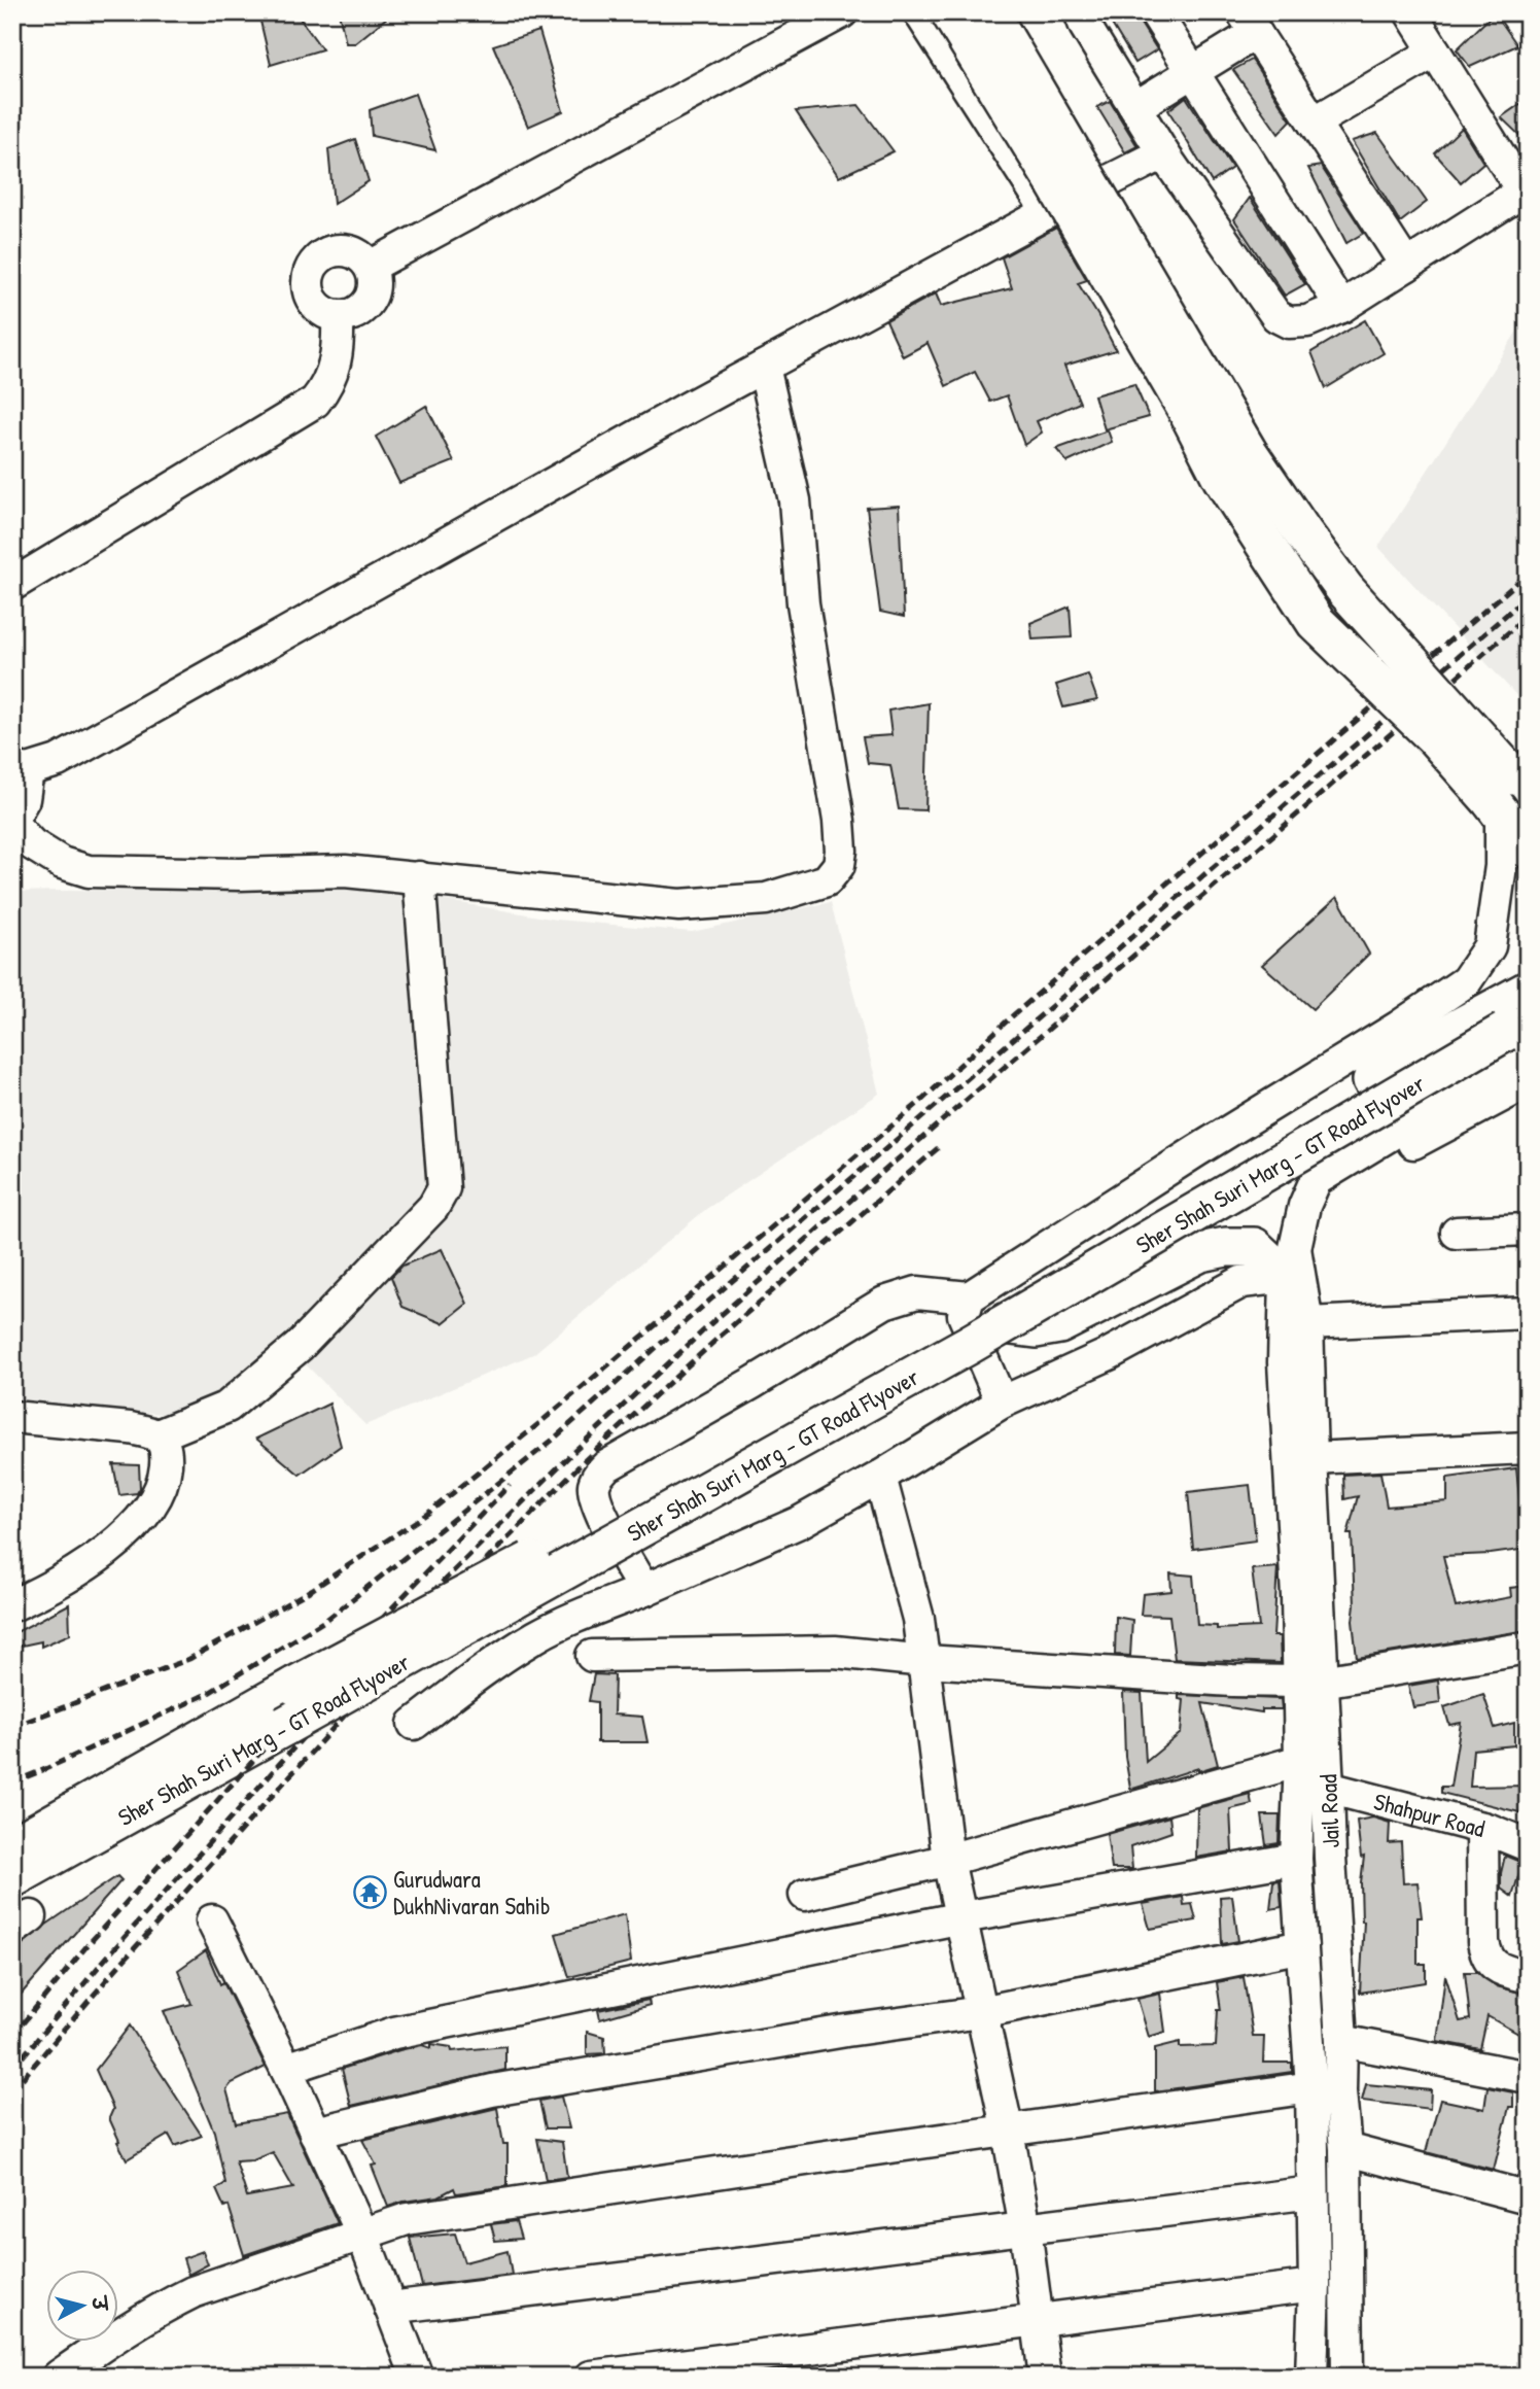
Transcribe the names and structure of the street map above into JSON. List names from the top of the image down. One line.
{"streets":{"main road":["Sher Shah Suri Marg - GT Road Flyover"],"street":["Jail Road","Shahpur Road"]},"crossings":[["Jail Road","Shahpur Road"]],"places":{"temple":["Gurudwara DukhNivaran Sahib"]},"north":"right"}
